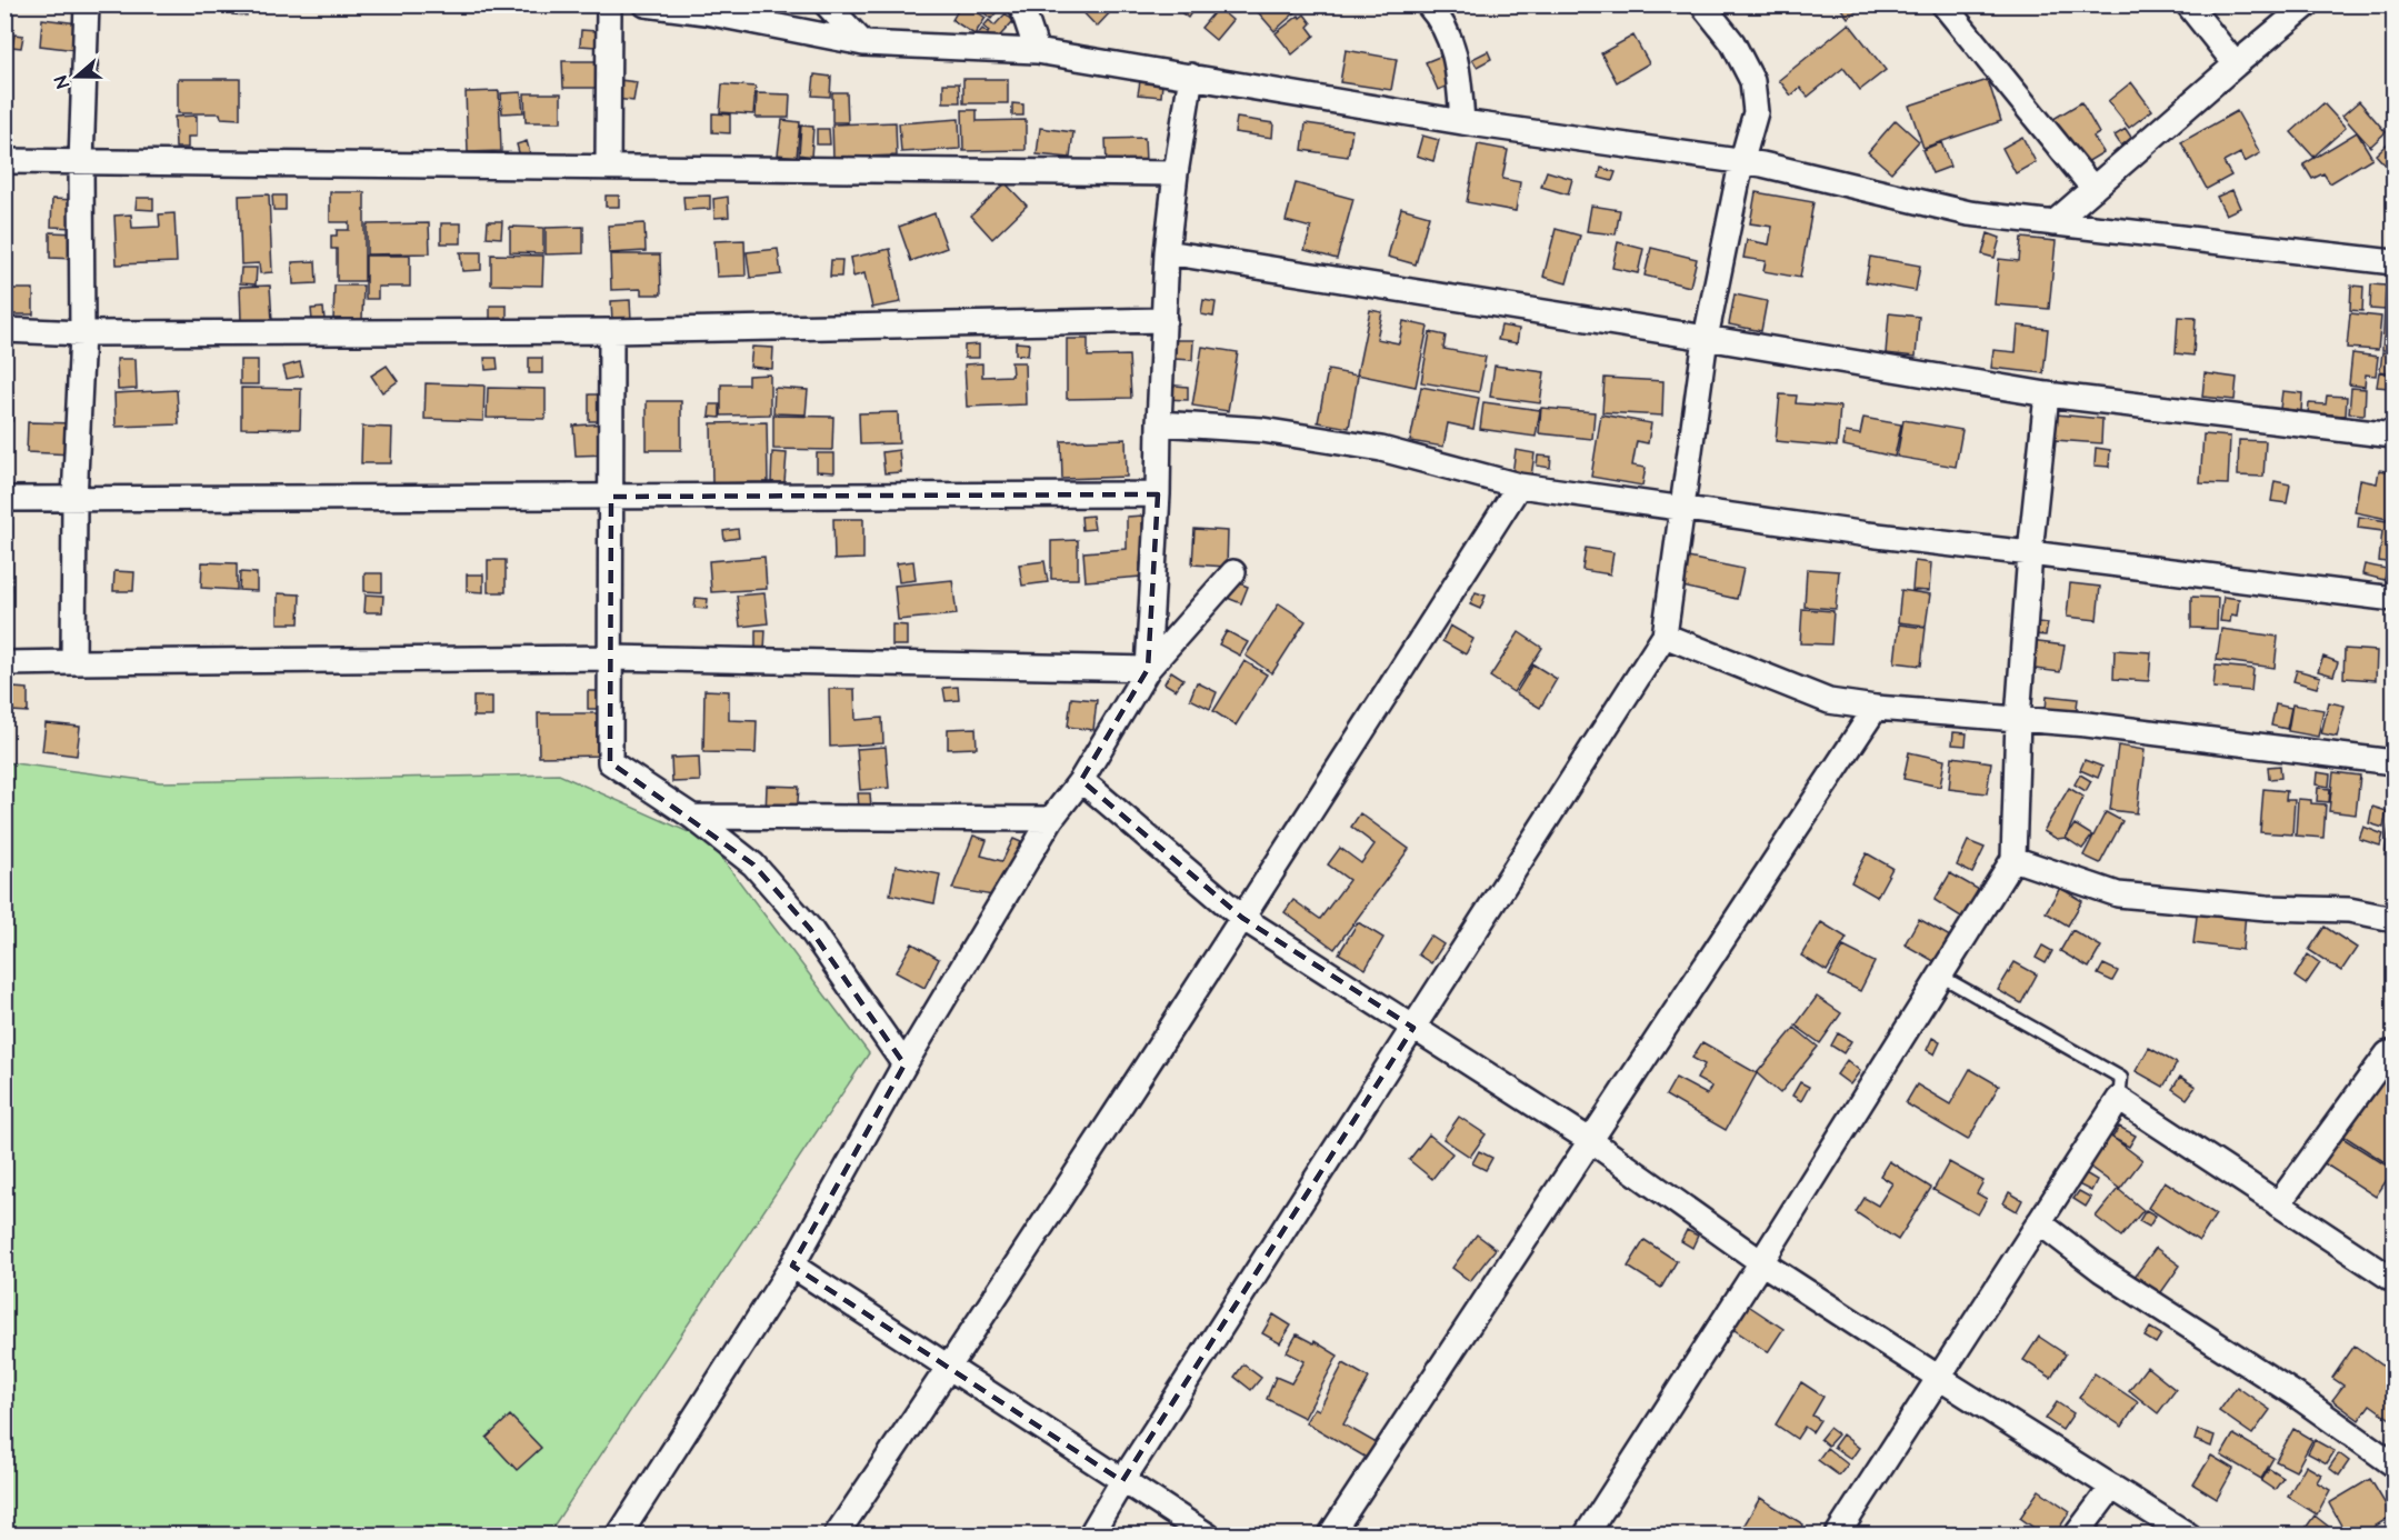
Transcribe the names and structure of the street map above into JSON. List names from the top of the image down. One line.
{"north":"left"}
